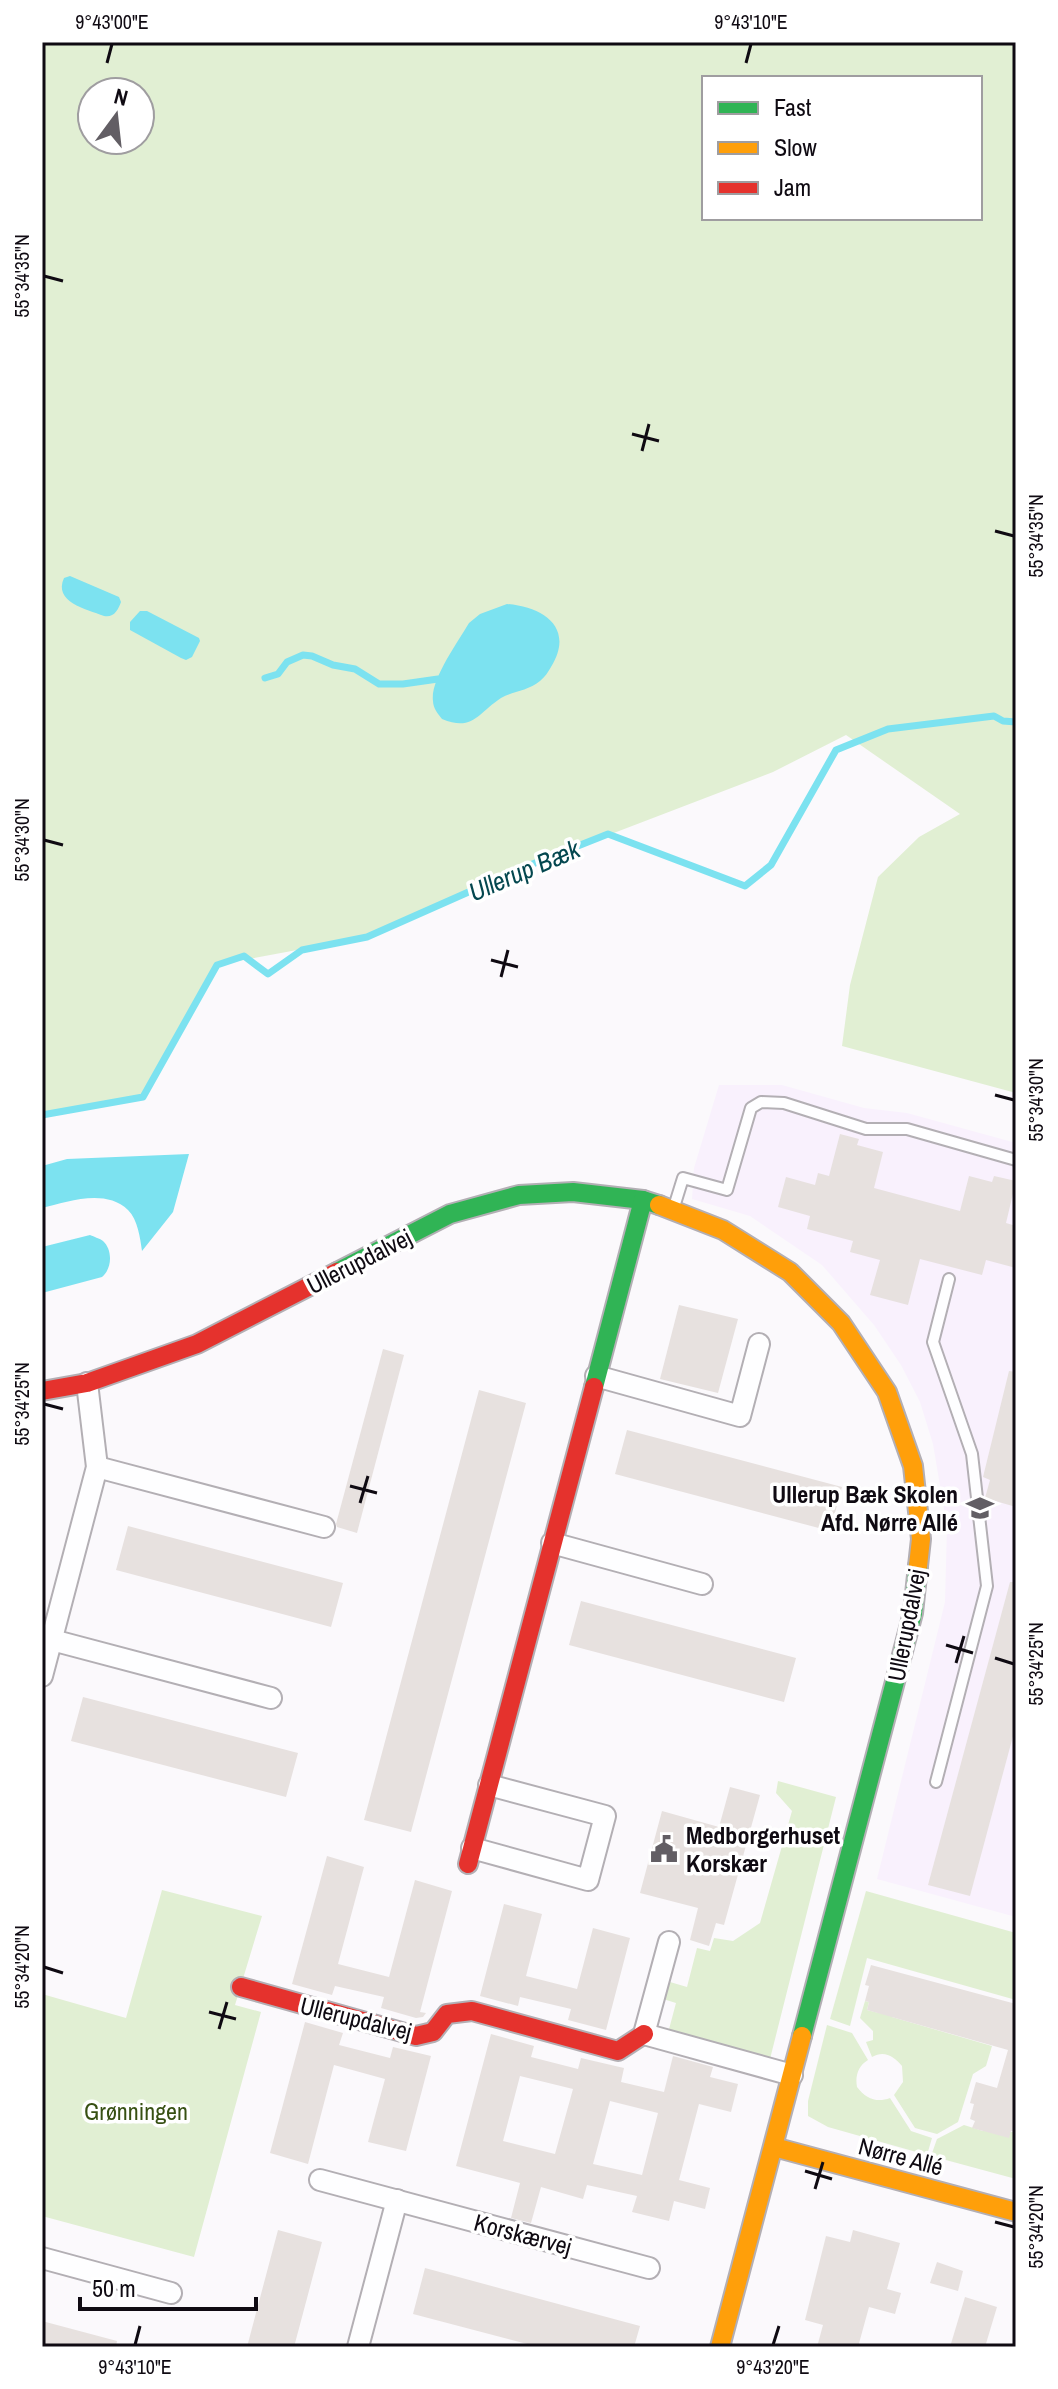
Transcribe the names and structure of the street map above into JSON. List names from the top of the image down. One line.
{"streets":{"street":["Ullerupdalvej","Nørre Allé","Korskærvej"]},"crossings":[["Ullerupdalvej","Nørre Allé"]],"water":["Ullerup Bæk"],"parks":["Grønningen"],"places":{"school or university":["Ullerup Bæk Skolen Afd. Nørre Allé"],"public building":["Medborgerhuset Korskær"]},"legend":["Fast","Slow","Jam"],"scale_bar":"50 m","north":"top","coordinates":["9°43'00\"E","9°43'10\"E","55°34'35\"N","55°34'30\"N","55°34'25\"N","55°34'20\"N","9°43'20\"E"]}
